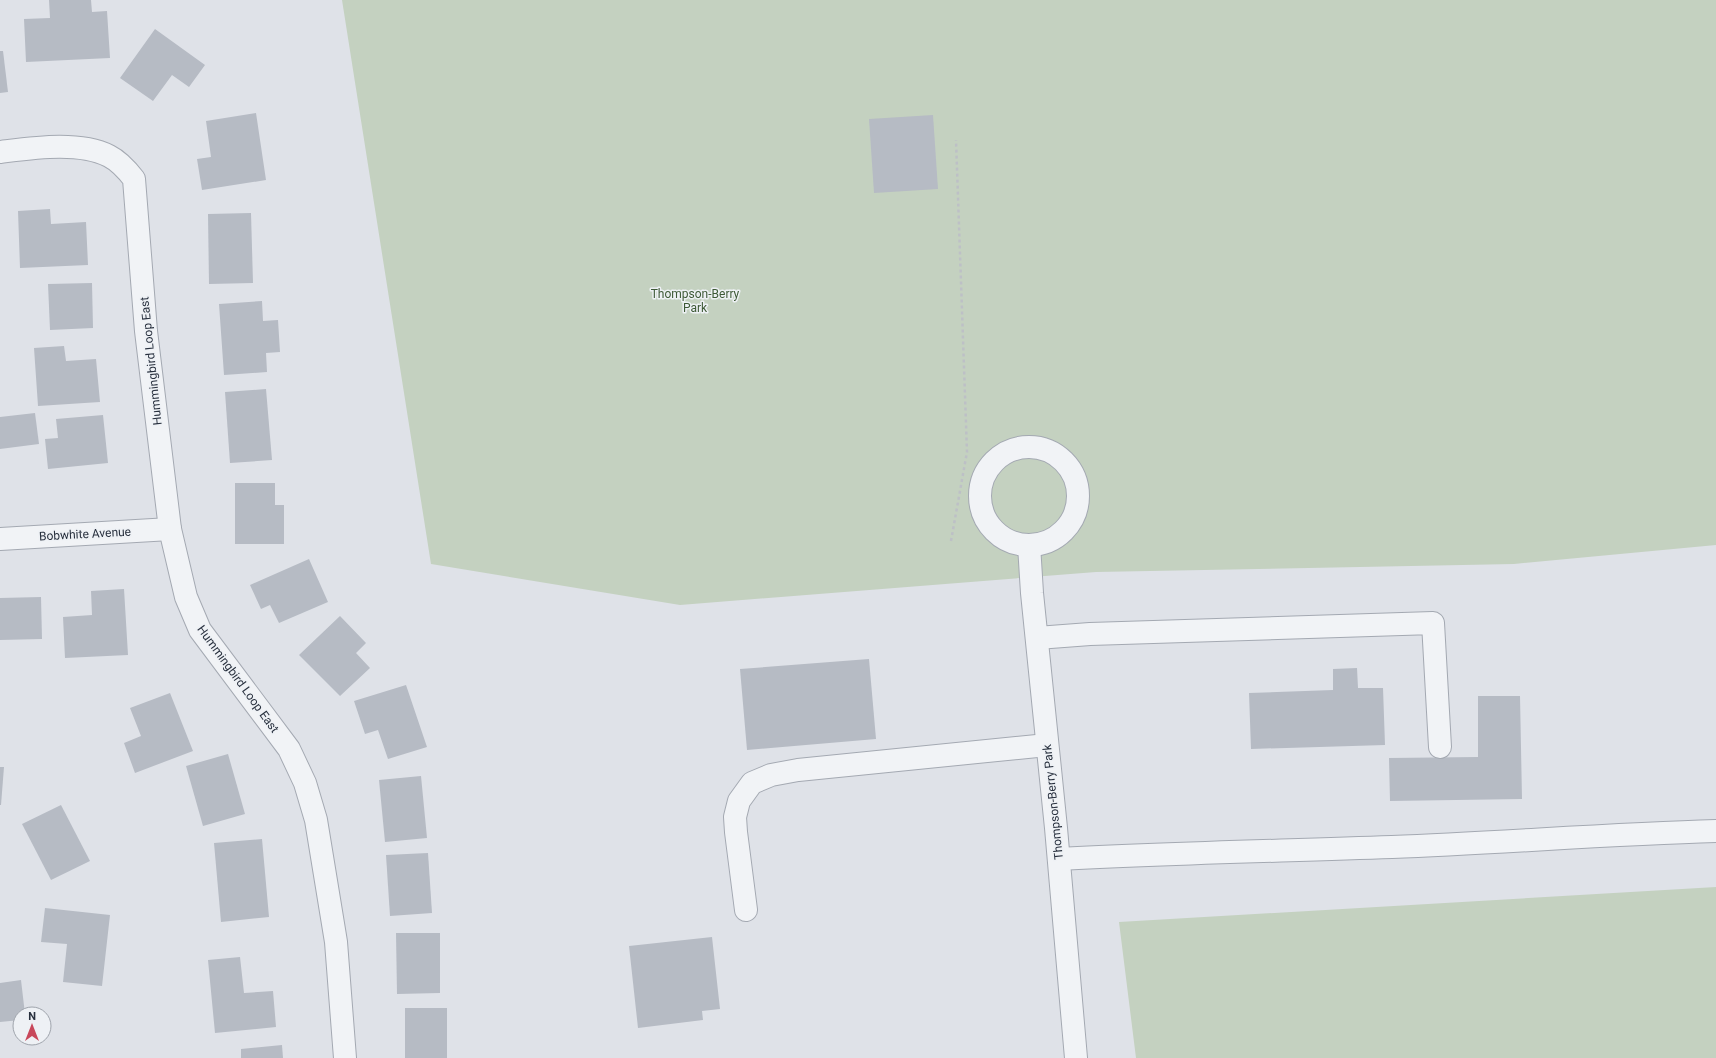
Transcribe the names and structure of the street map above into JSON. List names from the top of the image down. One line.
{"streets":{"street":["Hummingbird Loop East","Bobwhite Avenue","Thompson-Berry Park"]},"crossings":[["Hummingbird Loop East","Bobwhite Avenue"]],"parks":["Thompson-Berry Park"],"north":"top"}
